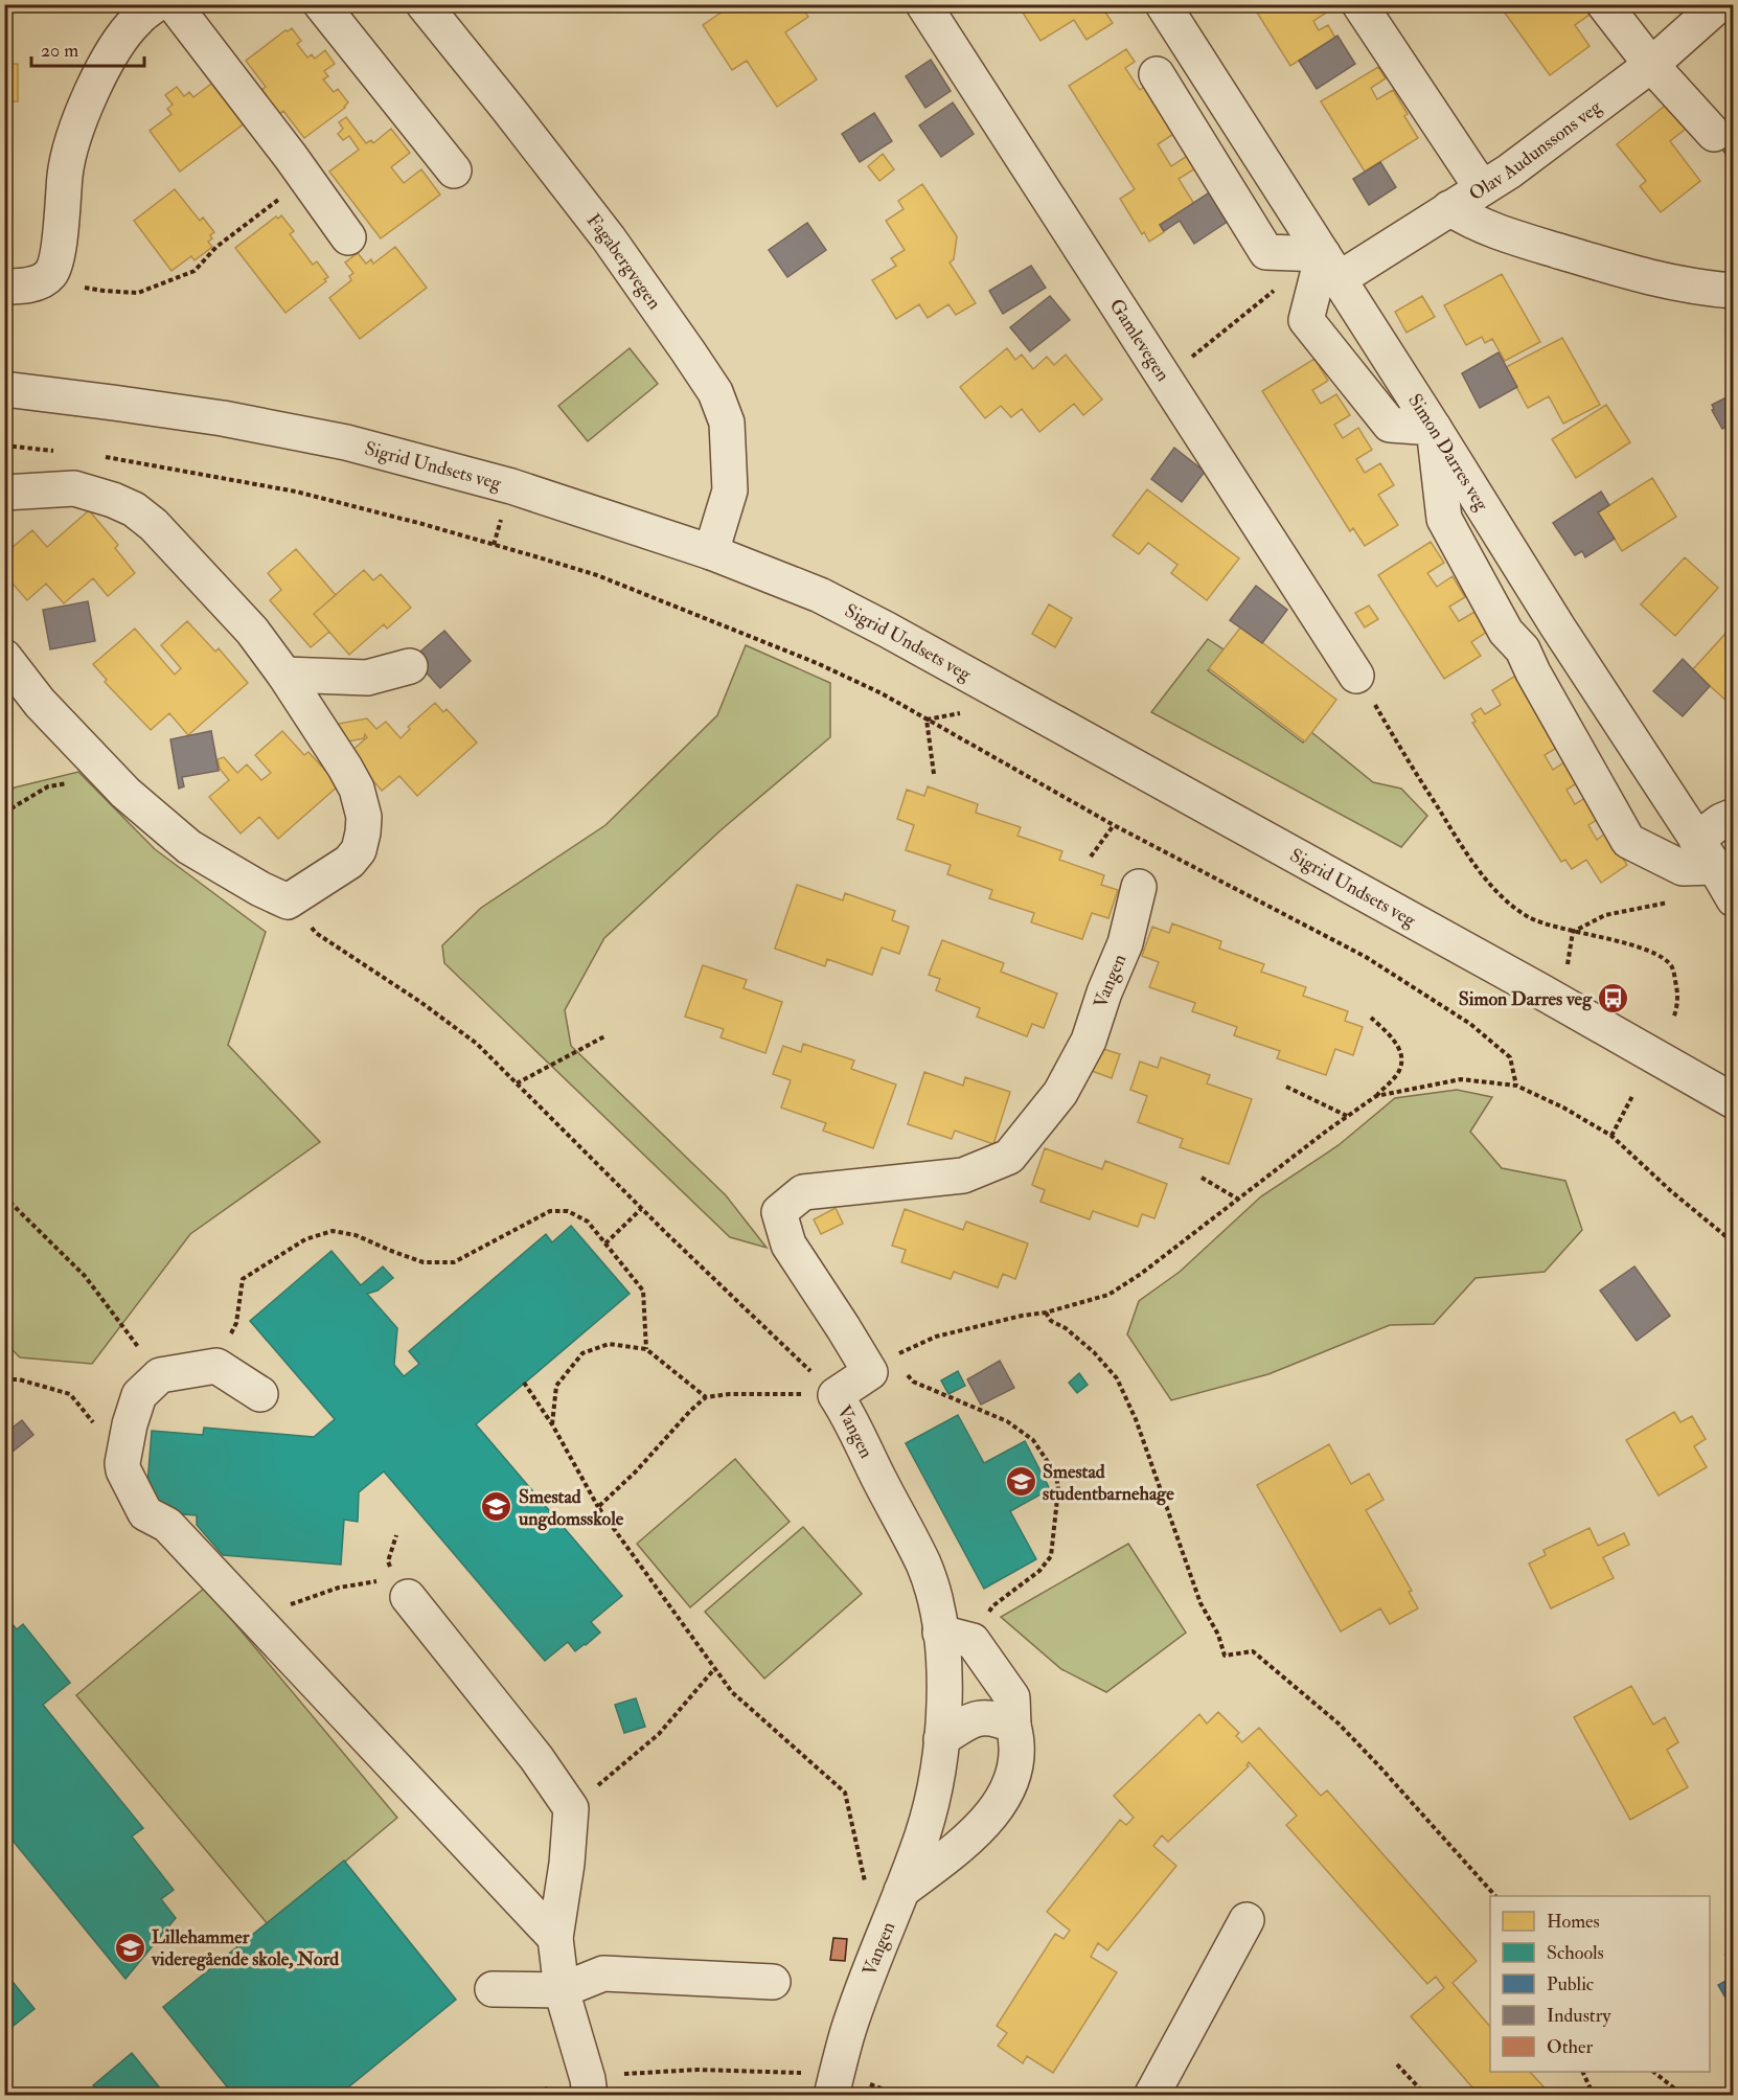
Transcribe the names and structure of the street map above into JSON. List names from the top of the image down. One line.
{"streets":{"street":["Olav Audunssons veg","Fagabergvegen","Gamlevegen","Simon Darres veg","Sigrid Undsets veg","Vangen"]},"crossings":[["Olav Audunssons veg","Simon Darres veg"],["Fagabergvegen","Sigrid Undsets veg"]],"places":{"bus stop":["Simon Darres veg"],"school or university":["Smestad studentbarnehage","Smestad ungdomsskole","Lillehammer videregående skole, Nord"]},"legend":["Homes","Schools","Public","Industry","Other"],"scale_bar":"20 m"}
